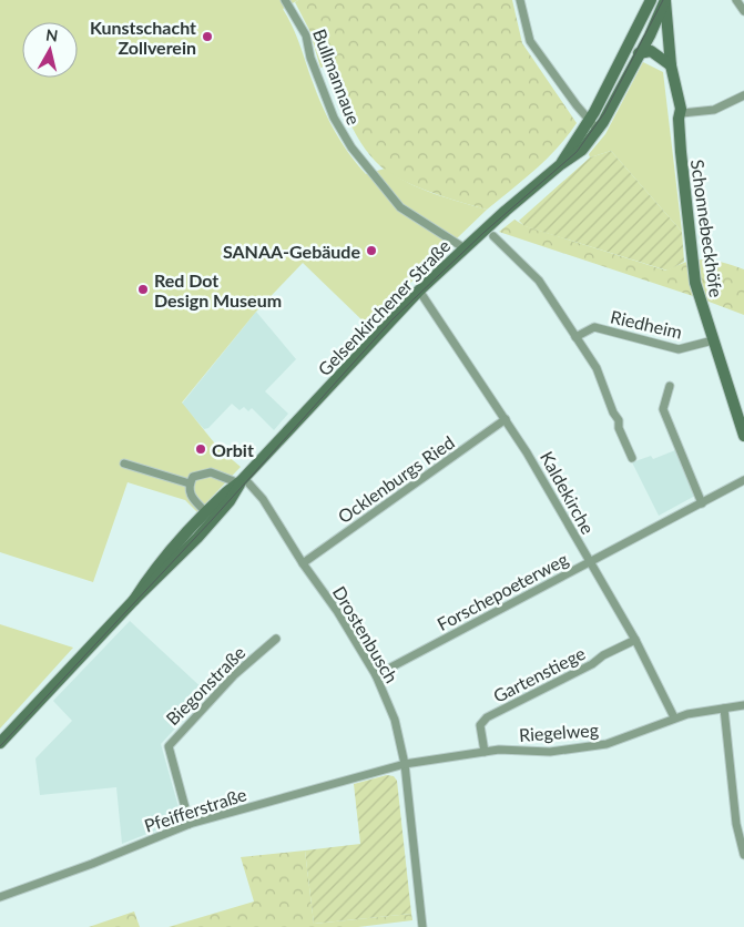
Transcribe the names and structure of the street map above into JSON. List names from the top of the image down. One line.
{"streets":{"main road":["Schonnebeckhöfe","Gelsenkirchener Straße"],"street":["Bullmannaue","Riedheim","Ocklenburgs Ried","Kaldekirche","Forschepoeterweg","Drostenbusch","Gartenstiege","Biegonstraße","Riegelweg","Pfeifferstraße"]},"crossings":[["Bullmannaue","Gelsenkirchener Straße"],["Schonnebeckhöfe","Gelsenkirchener Straße"],["Schonnebeckhöfe","Riedheim"],["Gelsenkirchener Straße","Kaldekirche"],["Gelsenkirchener Straße","Drostenbusch"],["Ocklenburgs Ried","Kaldekirche"],["Ocklenburgs Ried","Drostenbusch"],["Kaldekirche","Forschepoeterweg"],["Kaldekirche","Gartenstiege"],["Kaldekirche","Riegelweg"],["Forschepoeterweg","Drostenbusch"],["Drostenbusch","Riegelweg"],["Drostenbusch","Pfeifferstraße"],["Gartenstiege","Riegelweg"],["Biegonstraße","Pfeifferstraße"],["Riegelweg","Pfeifferstraße"]],"places":["Kunstschacht Zollverein","SANAA-Gebäude","Red Dot Design Museum","Orbit"],"north":"top"}
